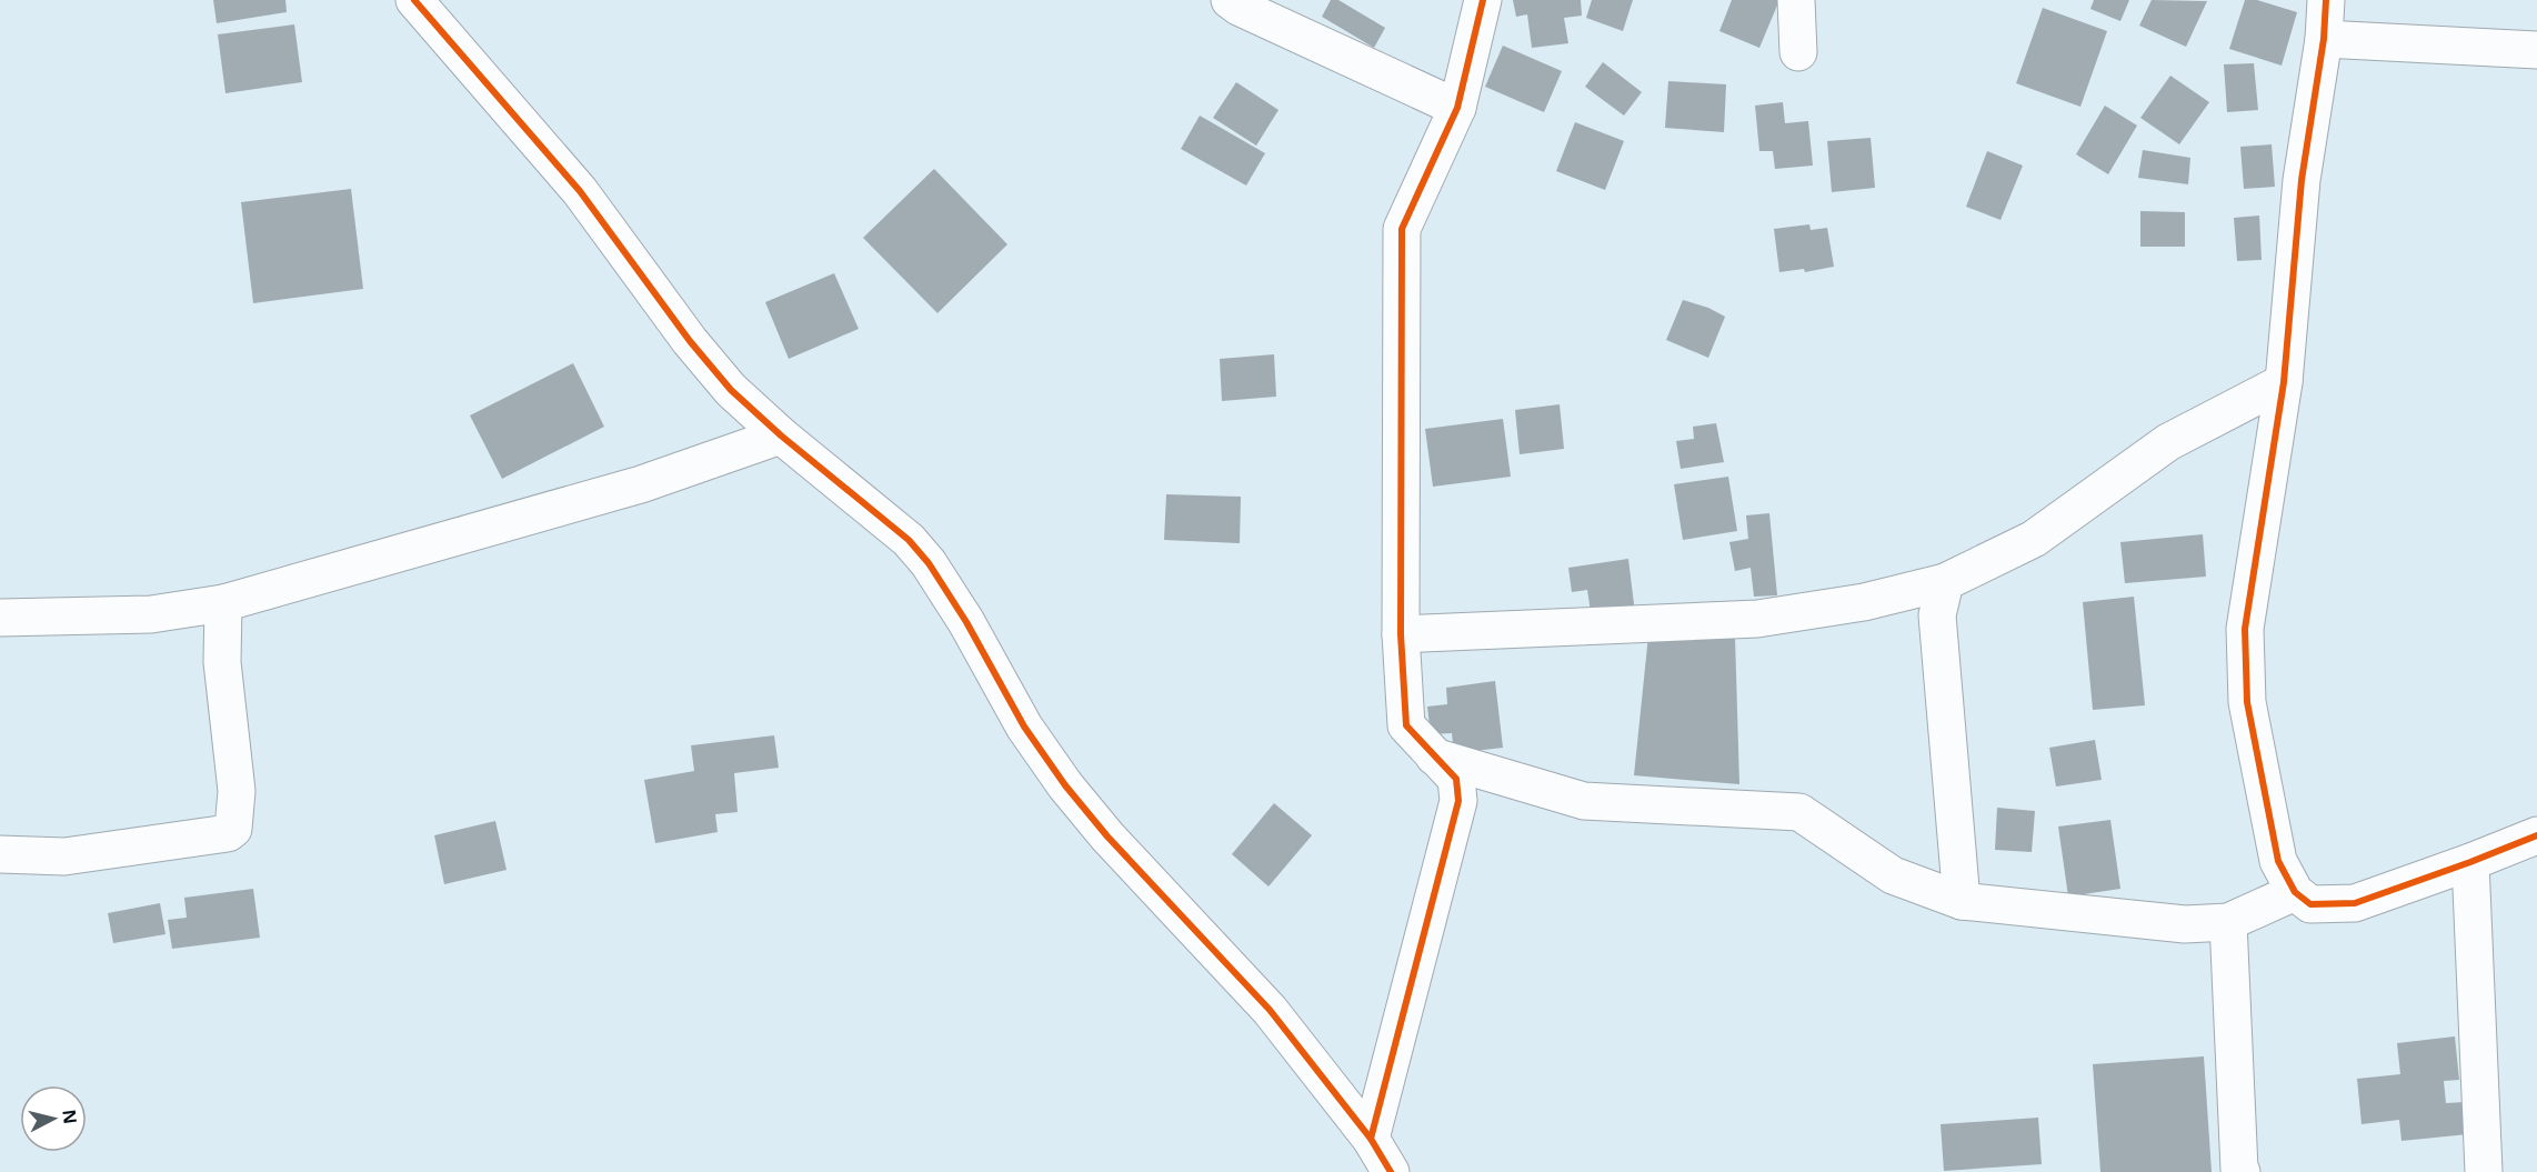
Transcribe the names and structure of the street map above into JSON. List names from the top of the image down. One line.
{"north":"right"}
